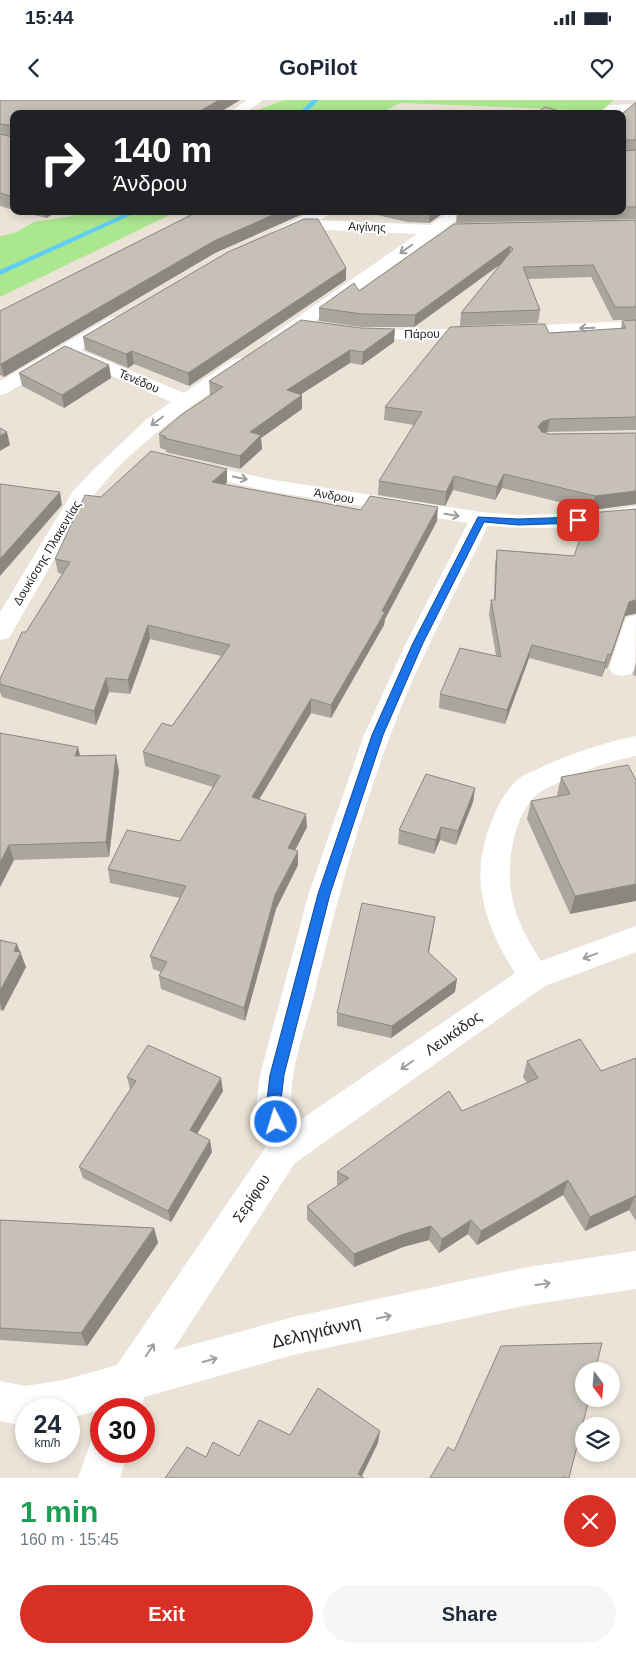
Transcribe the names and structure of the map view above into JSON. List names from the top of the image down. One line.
{"streets":{"street":["Αιγίνης","Πάρου","Τενέδου","Άνδρου","Δουκίσσης Πλακεντίας","Λευκάδος","Σερίφου","Δεληγιάννη"]},"crossings":[["Αιγίνης","Δουκίσσης Πλακεντίας"],["Πάρου","Δουκίσσης Πλακεντίας"],["Τενέδου","Δουκίσσης Πλακεντίας"],["Άνδρου","Δουκίσσης Πλακεντίας"],["Λευκάδος","Σερίφου"],["Σερίφου","Δεληγιάννη"]],"one_way":["Πάρου","Άνδρου","Λευκάδος","Σερίφου","Δεληγιάννη"],"north":"bottom","page":{"status":"15:44","header":"GoPilot","turn":["140 m","Άνδρου"],"speed":"24 km/h","limit":"30","heading":["1 min","160 m · 15:45"],"buttons":["Exit","Share"]}}
